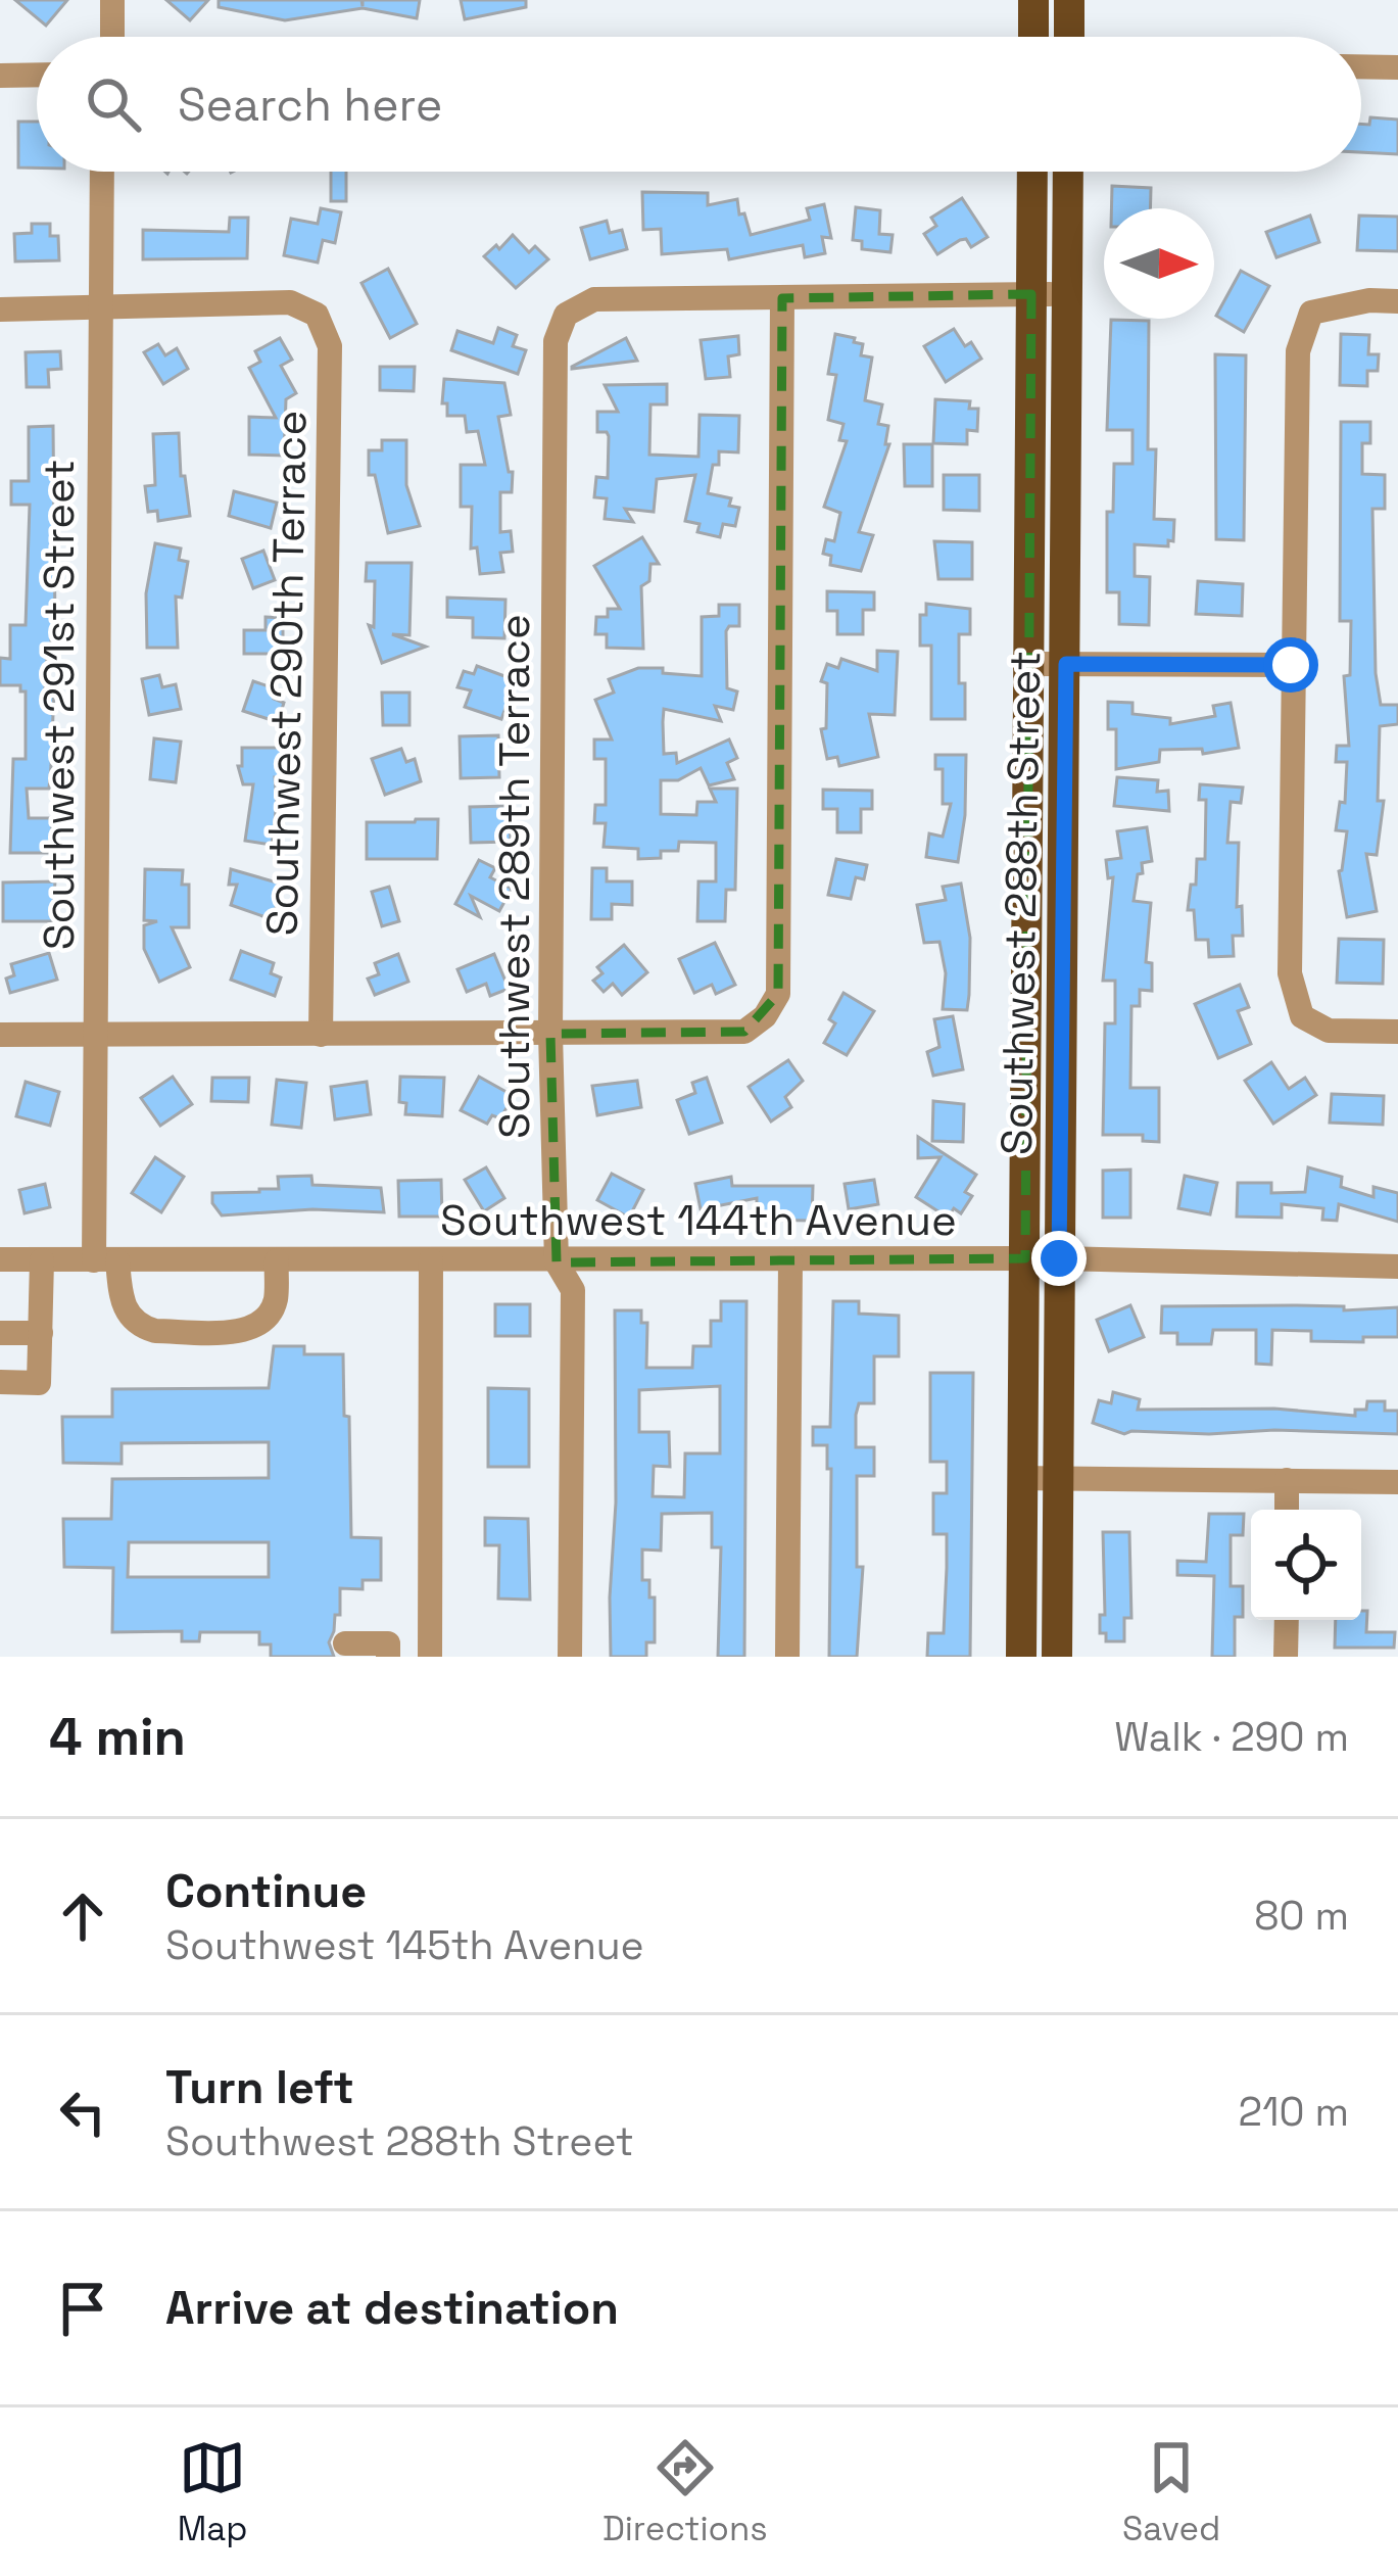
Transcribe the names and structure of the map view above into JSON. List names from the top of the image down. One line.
{"streets":{"main road":["Southwest 288th Street"],"street":["Southwest 290th Terrace","Southwest 291st Street","Southwest 289th Terrace","Southwest 144th Avenue"]},"crossings":[["Southwest 290th Terrace","Southwest 291st Street"],["Southwest 291st Street","Southwest 144th Avenue"],["Southwest 289th Terrace","Southwest 144th Avenue"],["Southwest 288th Street","Southwest 144th Avenue"]],"north":"right","page":{"search":"Search here","heading":["4 min","Walk · 290 m"],"list":[["Continue","Southwest 145th Avenue","80 m"],["Turn left","Southwest 288th Street","210 m"],"Arrive at destination"],"nav":["Map","Directions","Saved"]}}
